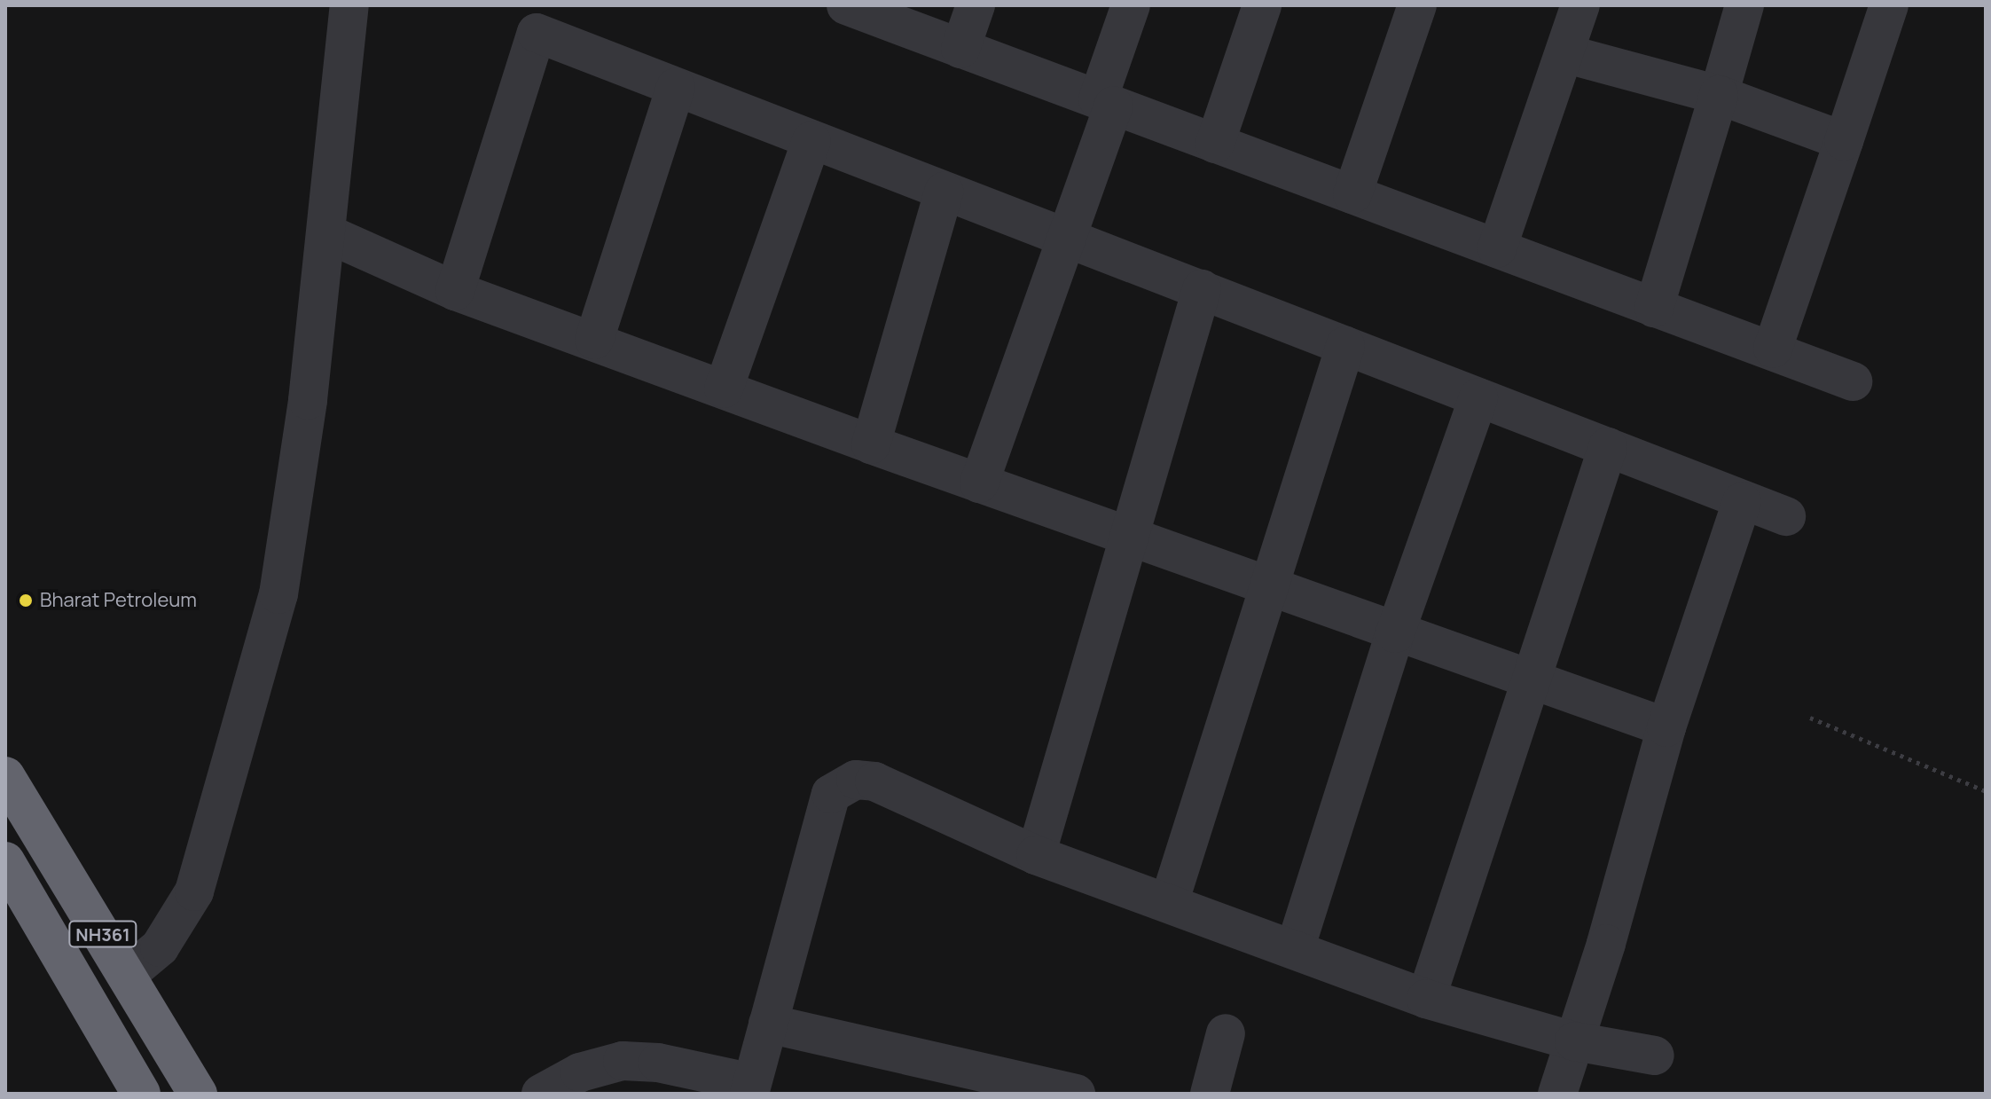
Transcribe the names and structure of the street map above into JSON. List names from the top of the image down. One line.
{"streets":{"highway":["NH361"]},"places":["Bharat Petroleum"]}
